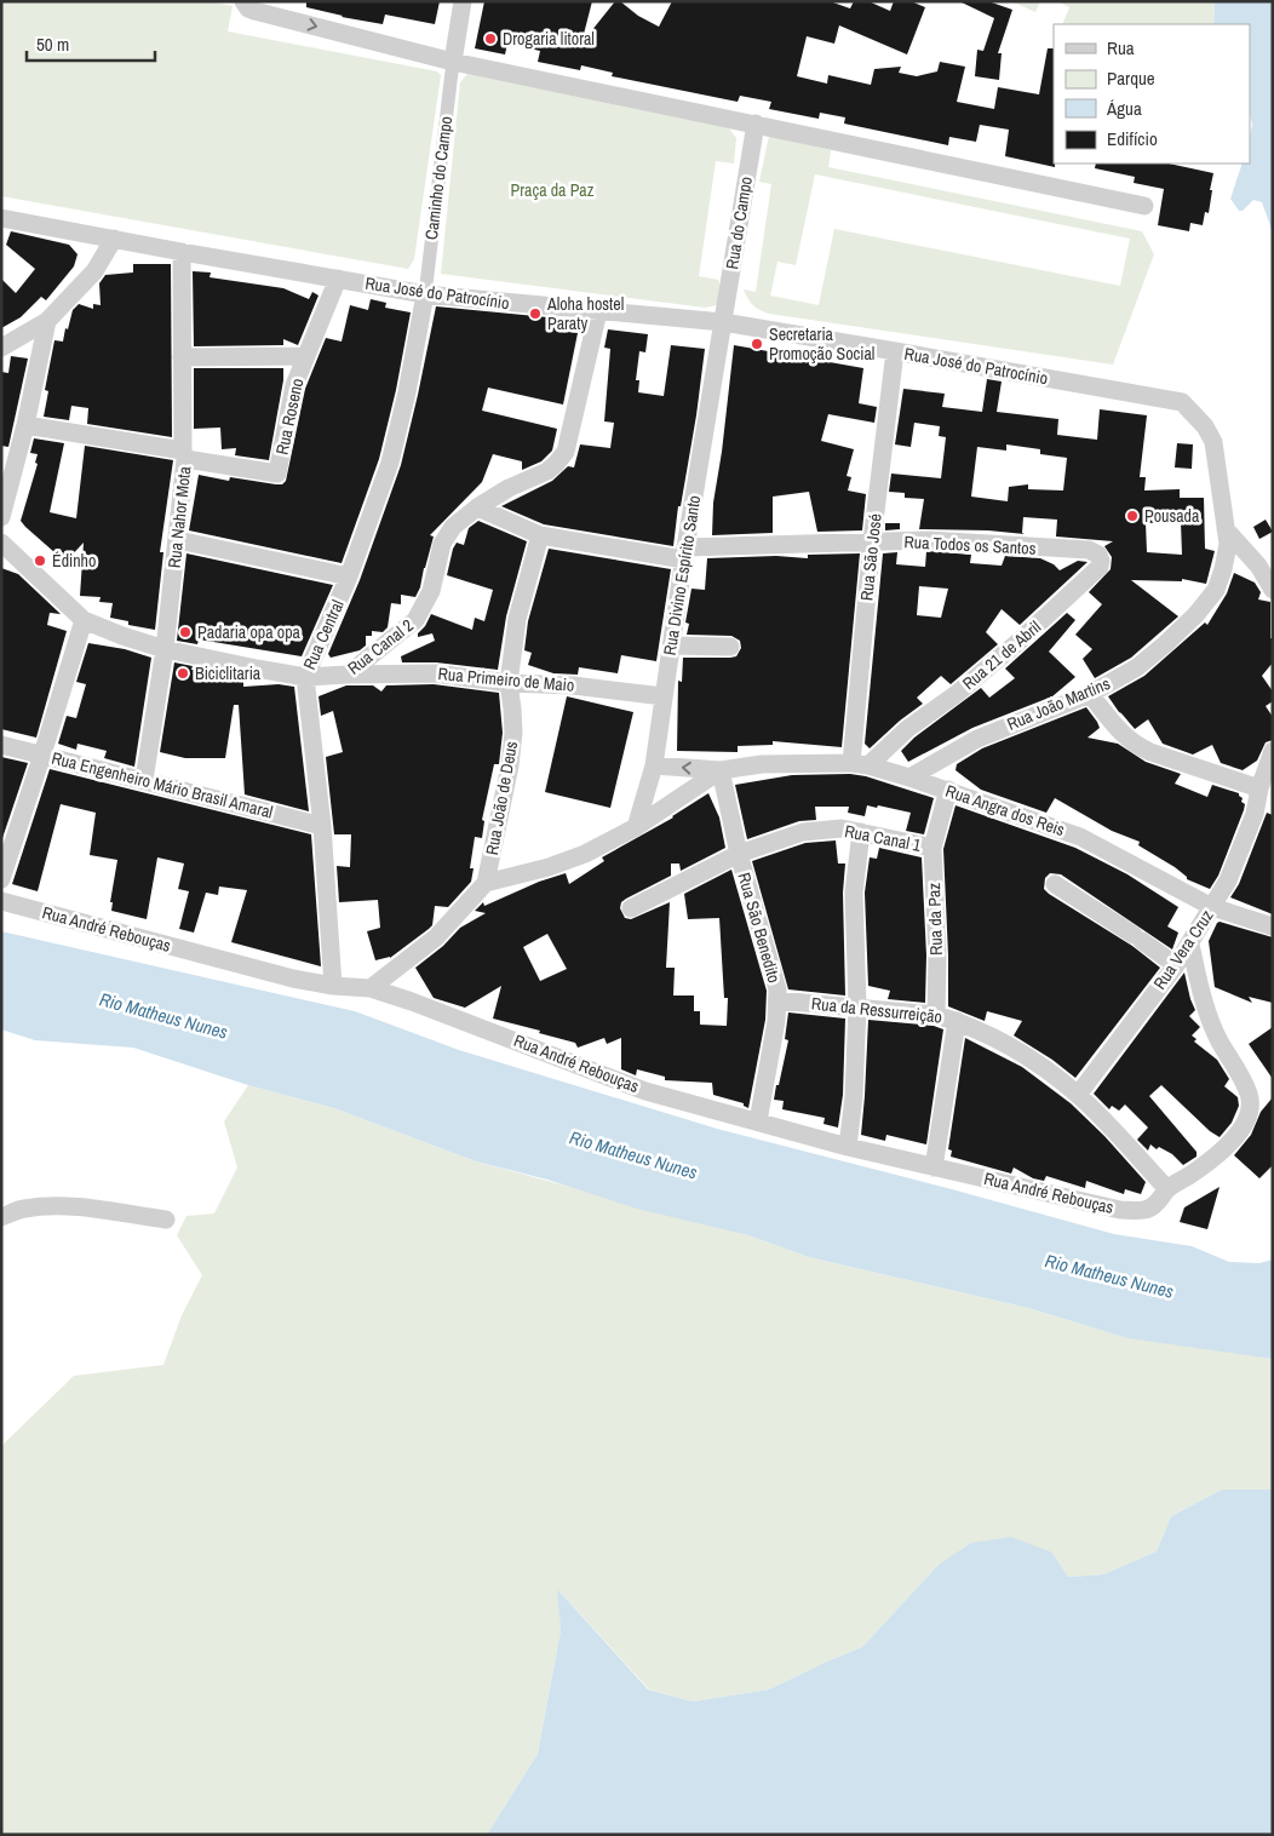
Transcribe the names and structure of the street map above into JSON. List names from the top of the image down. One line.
{"streets":{"street":["Caminho do Campo","Rua do Campo","Rua José do Patrocínio","Rua Roseno","Rua Nahor Mota","Rua Todos os Santos","Rua São José","Rua Divino Espírito Santo","Rua Central","Rua Canal 2","Rua 21 de Abril","Rua Primeiro de Maio","Rua João Martins","Rua Engenheiro Mário Brasil Amaral","Rua João de Deus","Rua Angra dos Reis","Rua Canal 1","Rua da Paz","Rua São Benedito","Rua André Rebouças","Rua Vera Cruz","Rua da Ressurreição"]},"crossings":[["Caminho do Campo","Rua José do Patrocínio"],["Caminho do Campo","Rua Central"],["Rua do Campo","Rua José do Patrocínio"],["Rua do Campo","Rua Divino Espírito Santo"],["Rua José do Patrocínio","Rua Roseno"],["Rua José do Patrocínio","Rua Nahor Mota"],["Rua José do Patrocínio","Rua São José"],["Rua José do Patrocínio","Rua Divino Espírito Santo"],["Rua José do Patrocínio","Rua Central"],["Rua José do Patrocínio","Rua Canal 2"],["Rua José do Patrocínio","Rua João Martins"],["Rua Roseno","Rua Nahor Mota"],["Rua Nahor Mota","Rua Canal 2"],["Rua Nahor Mota","Rua Engenheiro Mário Brasil Amaral"],["Rua Todos os Santos","Rua São José"],["Rua Todos os Santos","Rua Divino Espírito Santo"],["Rua Todos os Santos","Rua Canal 2"],["Rua Todos os Santos","Rua 21 de Abril"],["Rua Todos os Santos","Rua João de Deus"],["Rua São José","Rua 21 de Abril"],["Rua São José","Rua Angra dos Reis"],["Rua Divino Espírito Santo","Rua Primeiro de Maio"],["Rua Divino Espírito Santo","Rua Angra dos Reis"],["Rua Central","Rua Canal 2"],["Rua Central","Rua Engenheiro Mário Brasil Amaral"],["Rua Central","Rua André Rebouças"],["Rua Canal 2","Rua Primeiro de Maio"],["Rua 21 de Abril","Rua Angra dos Reis"],["Rua Primeiro de Maio","Rua João de Deus"],["Rua João Martins","Rua Angra dos Reis"],["Rua João de Deus","Rua Angra dos Reis"],["Rua Angra dos Reis","Rua da Paz"],["Rua Angra dos Reis","Rua São Benedito"],["Rua Angra dos Reis","Rua Vera Cruz"],["Rua Canal 1","Rua da Paz"],["Rua Canal 1","Rua São Benedito"],["Rua da Paz","Rua da Ressurreição"],["Rua São Benedito","Rua André Rebouças"],["Rua São Benedito","Rua da Ressurreição"],["Rua André Rebouças","Rua da Ressurreição"],["Rua Vera Cruz","Rua da Ressurreição"]],"water":["Rio Matheus Nunes"],"parks":["Praça da Paz"],"places":["Drogaria litoral","Aloha hostel Paraty","Secretaria Promoção Social","Pousada","Édinho","Padaria opa opa","Biciclitaria"],"legend":["Rua","Parque","Água","Edifício"],"scale_bar":"50 m"}
